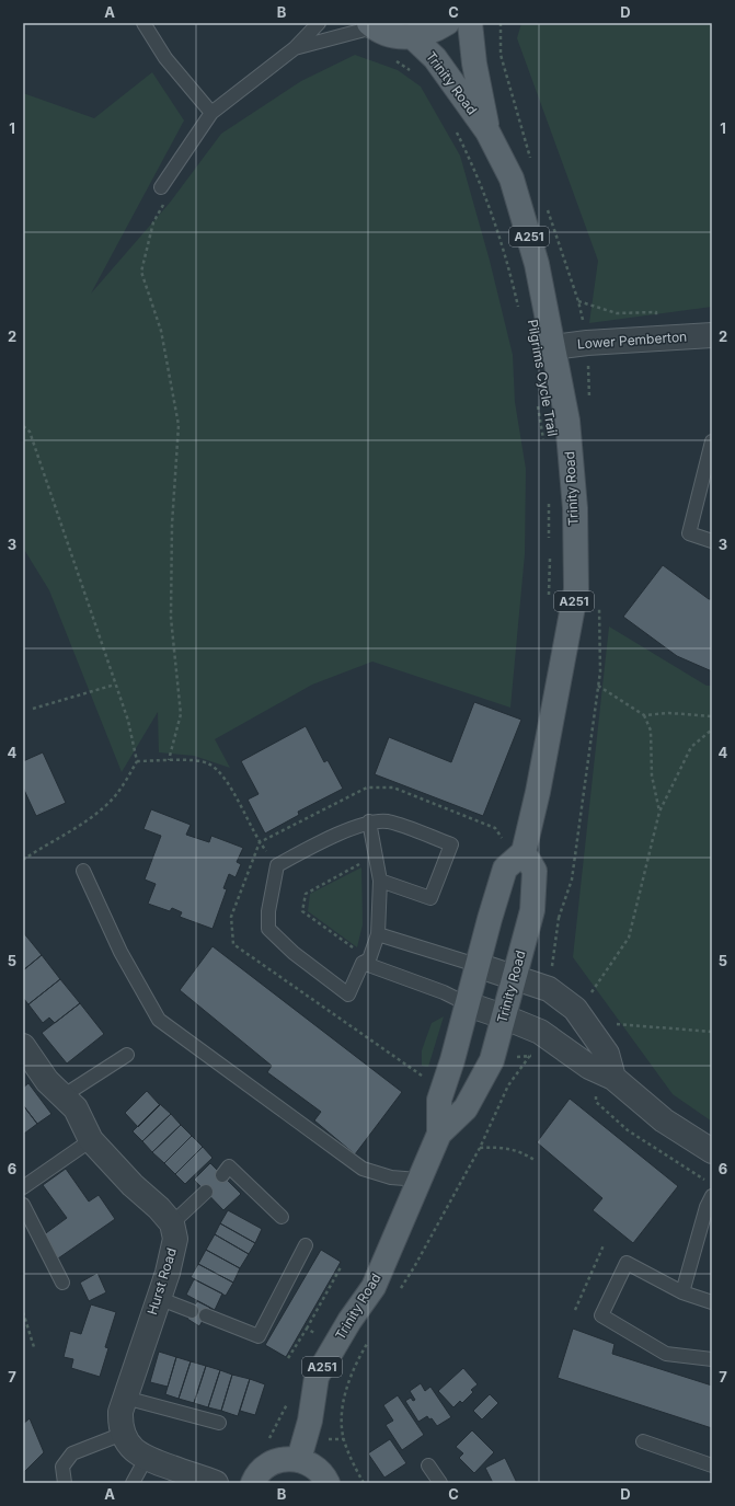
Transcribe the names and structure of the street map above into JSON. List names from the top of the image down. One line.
{"streets":{"main road":["Trinity Road","A251"],"street":["Lower Pemberton","Hurst Road"],"path":["Pilgrims Cycle Trail"]},"crossings":[["Trinity Road","Lower Pemberton"]],"grid":{"columns":["A","B","C","D"],"rows":["1","2","3","4","5","6","7"]}}
